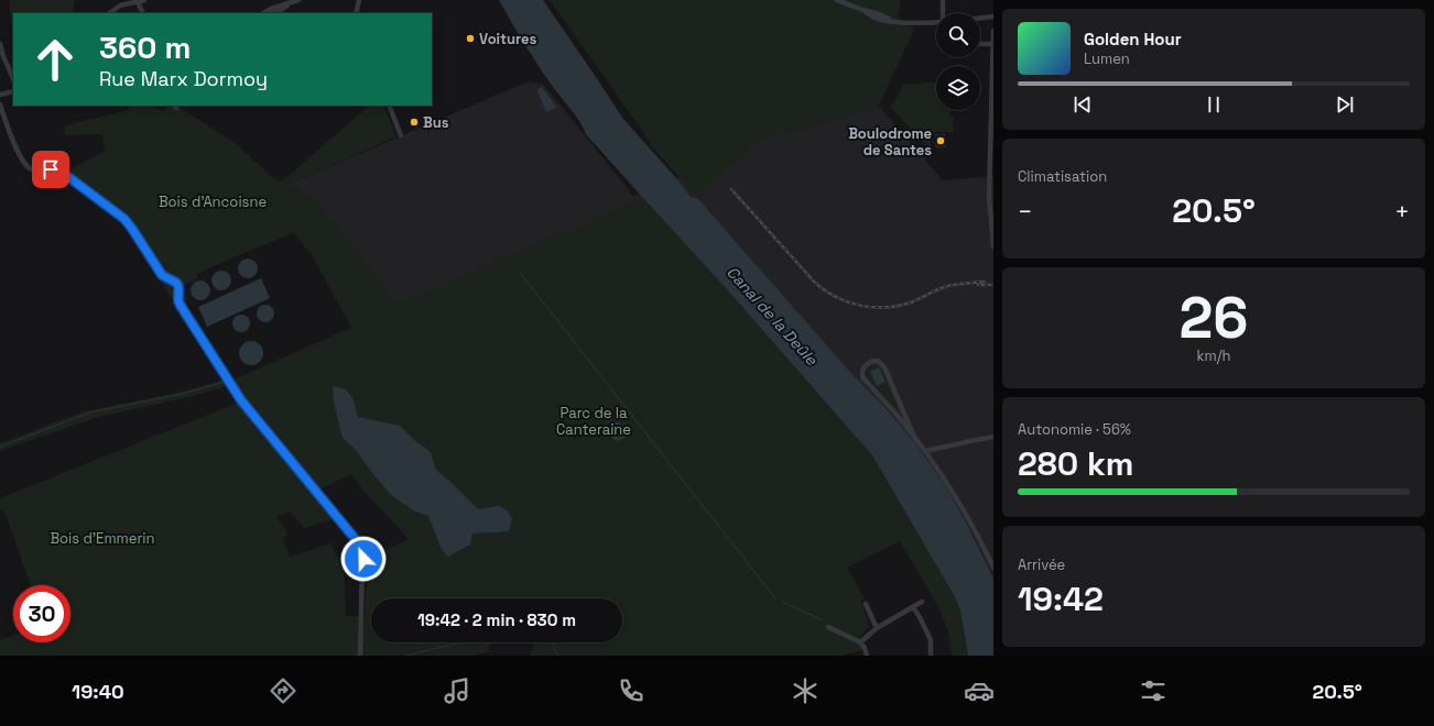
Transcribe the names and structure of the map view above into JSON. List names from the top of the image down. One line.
{"water":["Canal de la Deûle"],"parks":["Bois d'Ancoisne","Parc de la Canteraine","Bois d'Emmerin"],"places":["Voitures","Bus","Boulodrome de Santes"],"page":{"turn":["360 m","Rue Marx Dormoy"],"song":["Golden Hour","Lumen"],"tile":["Climatisation",["26","km/h"],["Autonomie · 56%","280 km"],["Arrivée","19:42"]],"heat":["−","20.5°","+"],"limit":"30","trip":"19:42 · 2 min · 830 m","tabs":["19:40","20.5°"]}}
